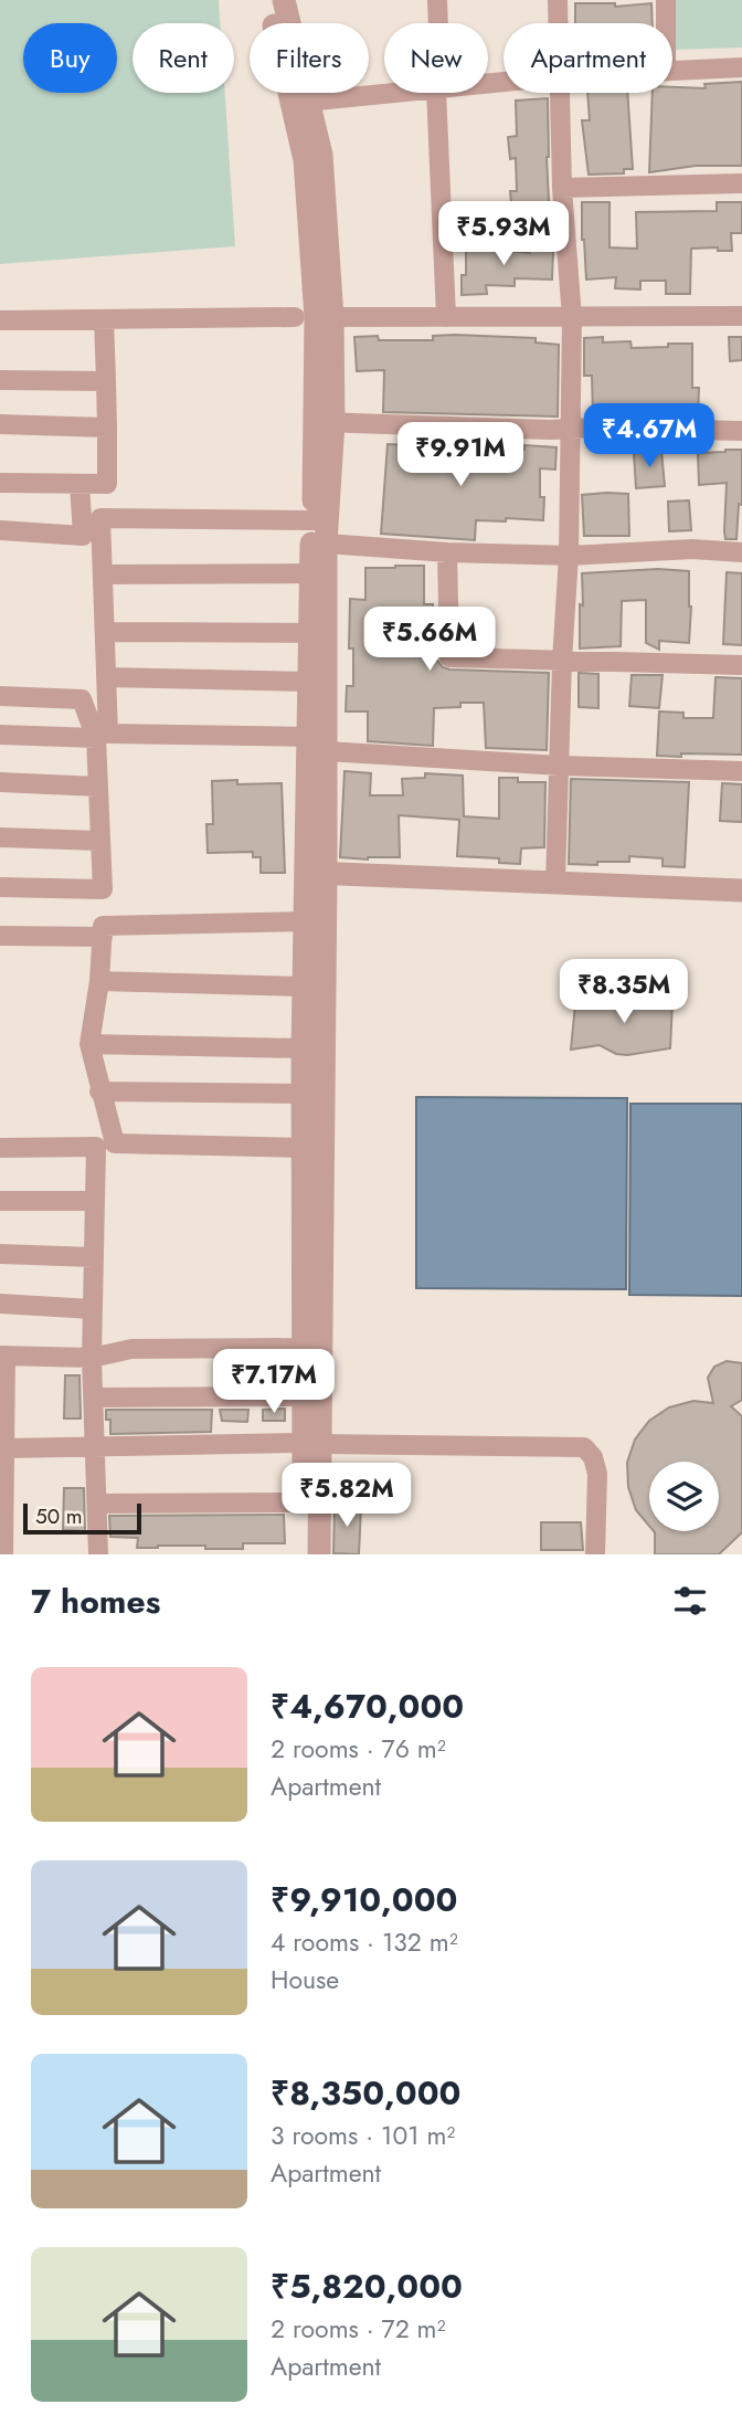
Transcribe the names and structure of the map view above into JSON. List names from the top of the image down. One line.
{"scale_bar":"50 m","page":{"chip":["Buy","Rent","Filters","New","Apartment"],"price":["₹5.93M","₹4.67M","₹9.91M","₹5.66M","₹8.35M","₹7.17M","₹5.82M"],"scale":"50 m","heading":"7 homes","list":[{"name":"₹4,670,000","note":"2 rooms · 76 m² · Apartment"},{"name":"₹9,910,000","note":"4 rooms · 132 m² · House"},{"name":"₹8,350,000","note":"3 rooms · 101 m² · Apartment"},{"name":"₹5,820,000","note":"2 rooms · 72 m² · Apartment"}]}}
